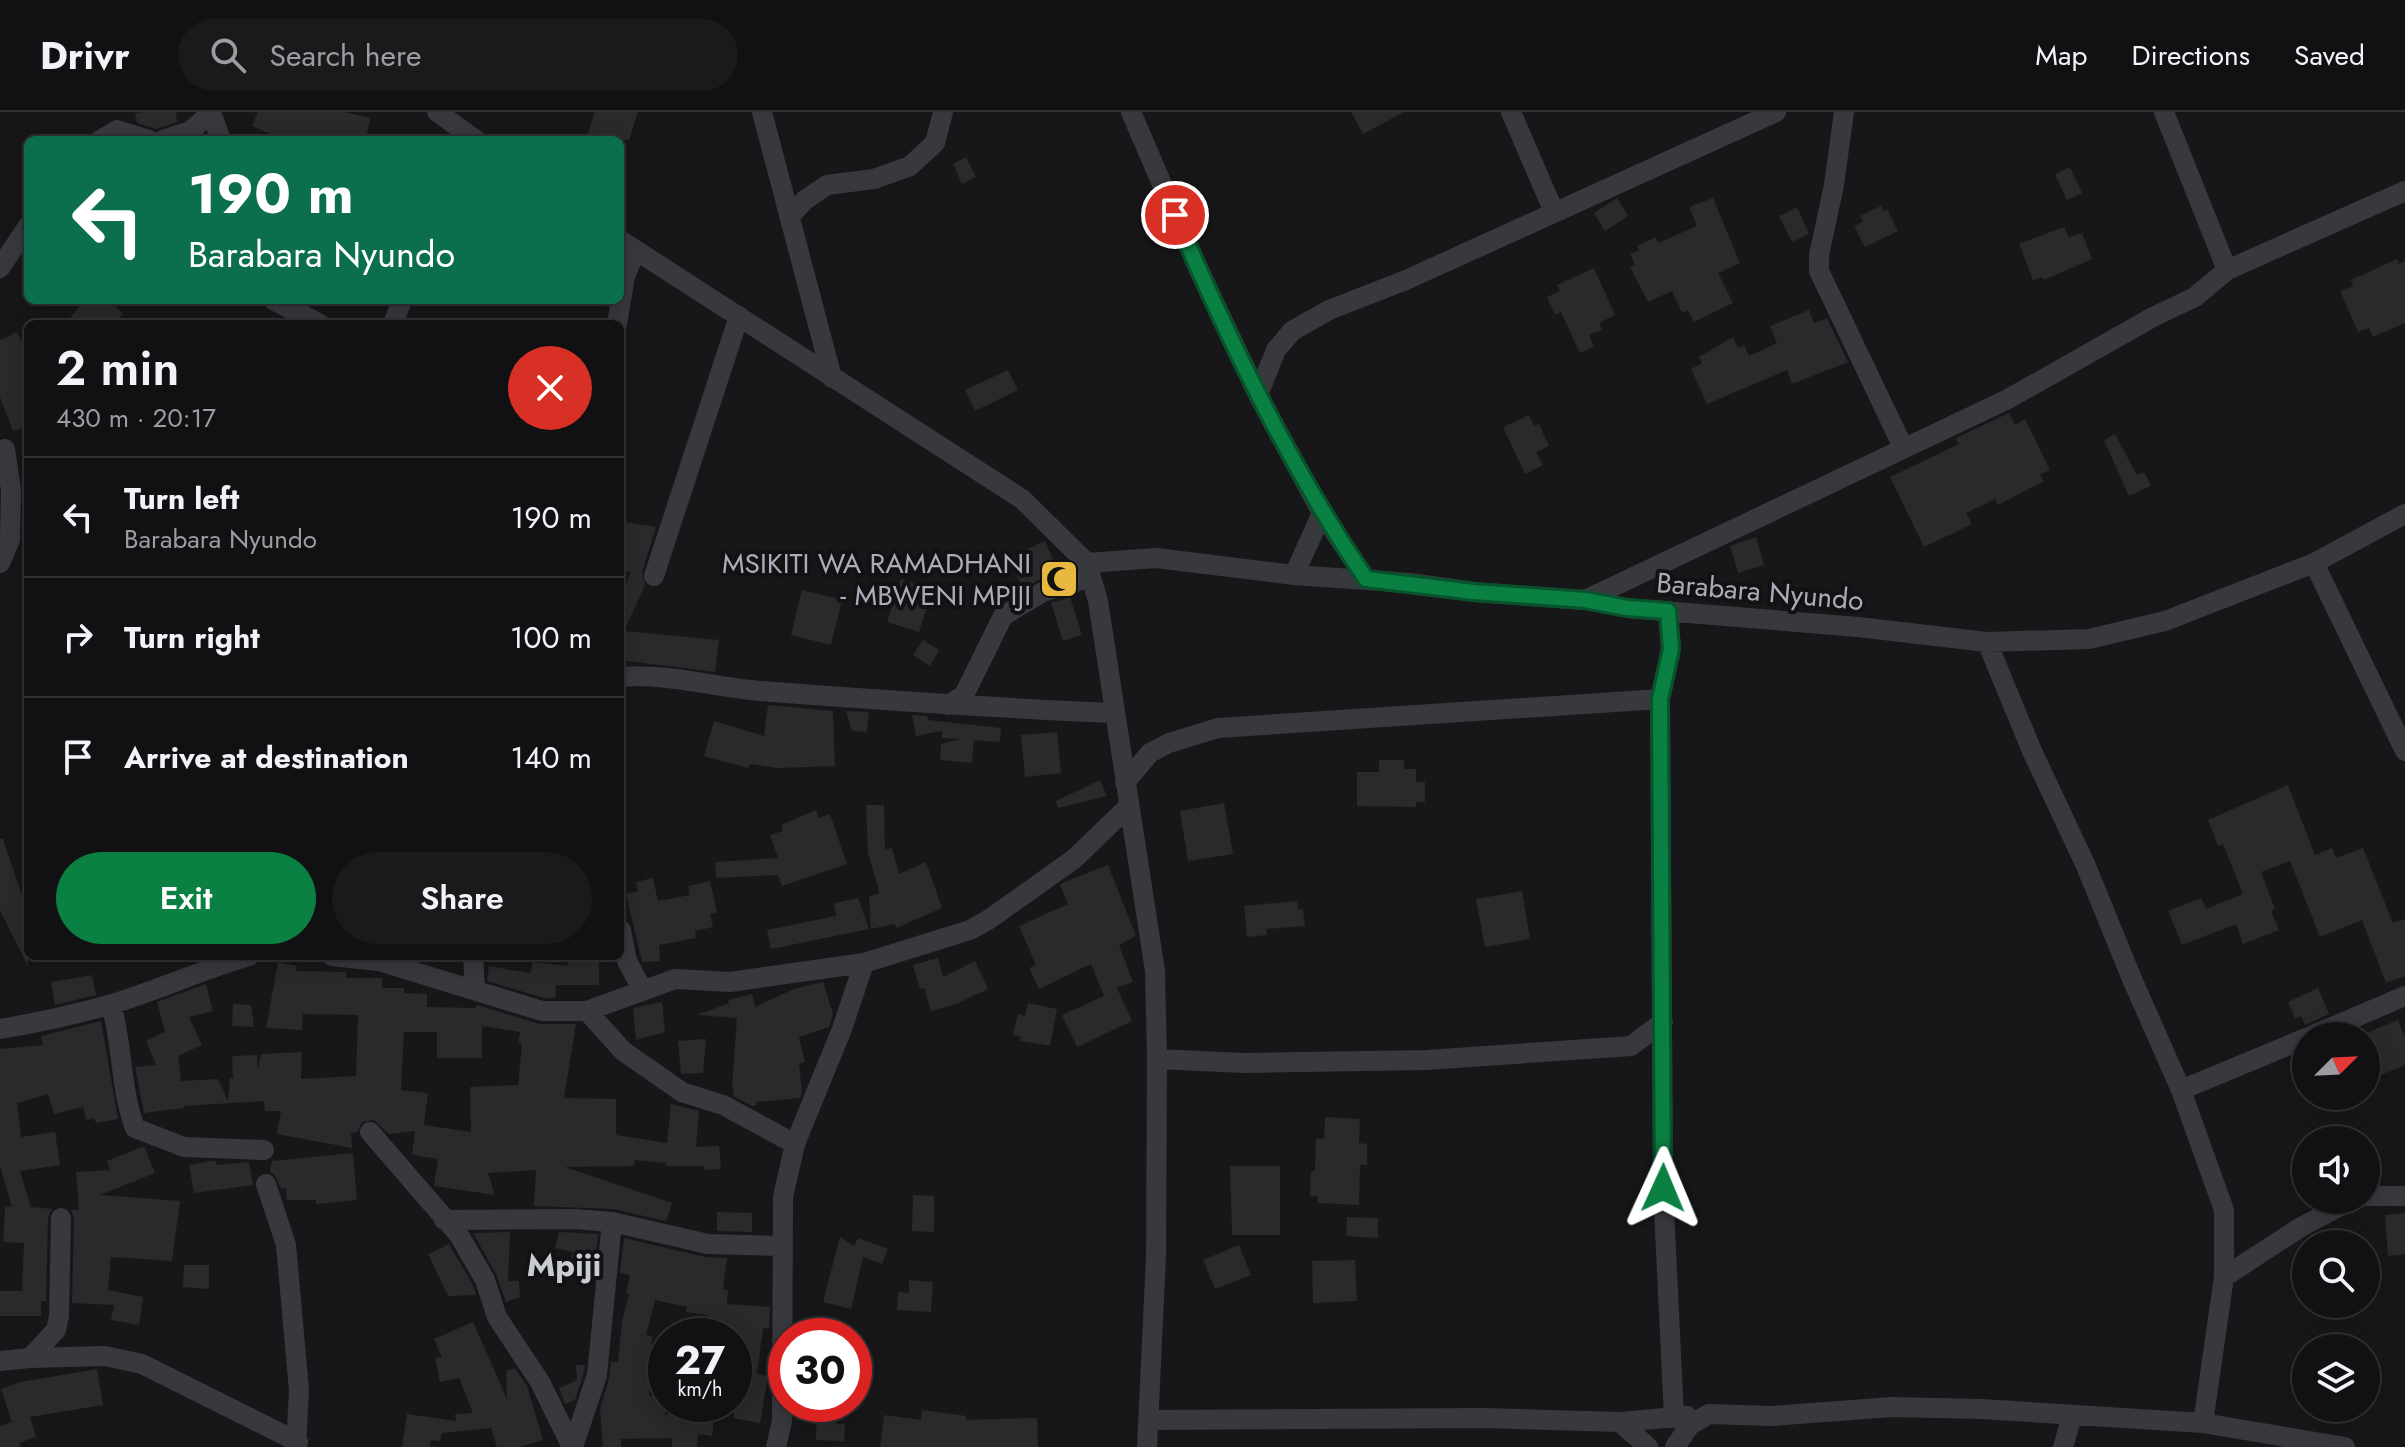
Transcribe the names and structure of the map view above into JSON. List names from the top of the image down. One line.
{"streets":{"street":["Barabara Nyundo"]},"districts":["Mpiji"],"places":{"mosque":["MSIKITI WA RAMADHANI - MBWENI MPIJI"]},"north":"top right","page":{"header":"Drivr","search":"Search here","nav":["Map","Directions","Saved"],"turn":["190 m","Barabara Nyundo"],"heading":["2 min","430 m · 20:17"],"list":[{"name":"Turn left","note":"Barabara Nyundo","value":"190 m"},{"name":"Turn right","value":"100 m"},{"name":"Arrive at destination","value":"140 m"}],"buttons":["Exit","Share"],"speed":"27 km/h","limit":"30"}}
